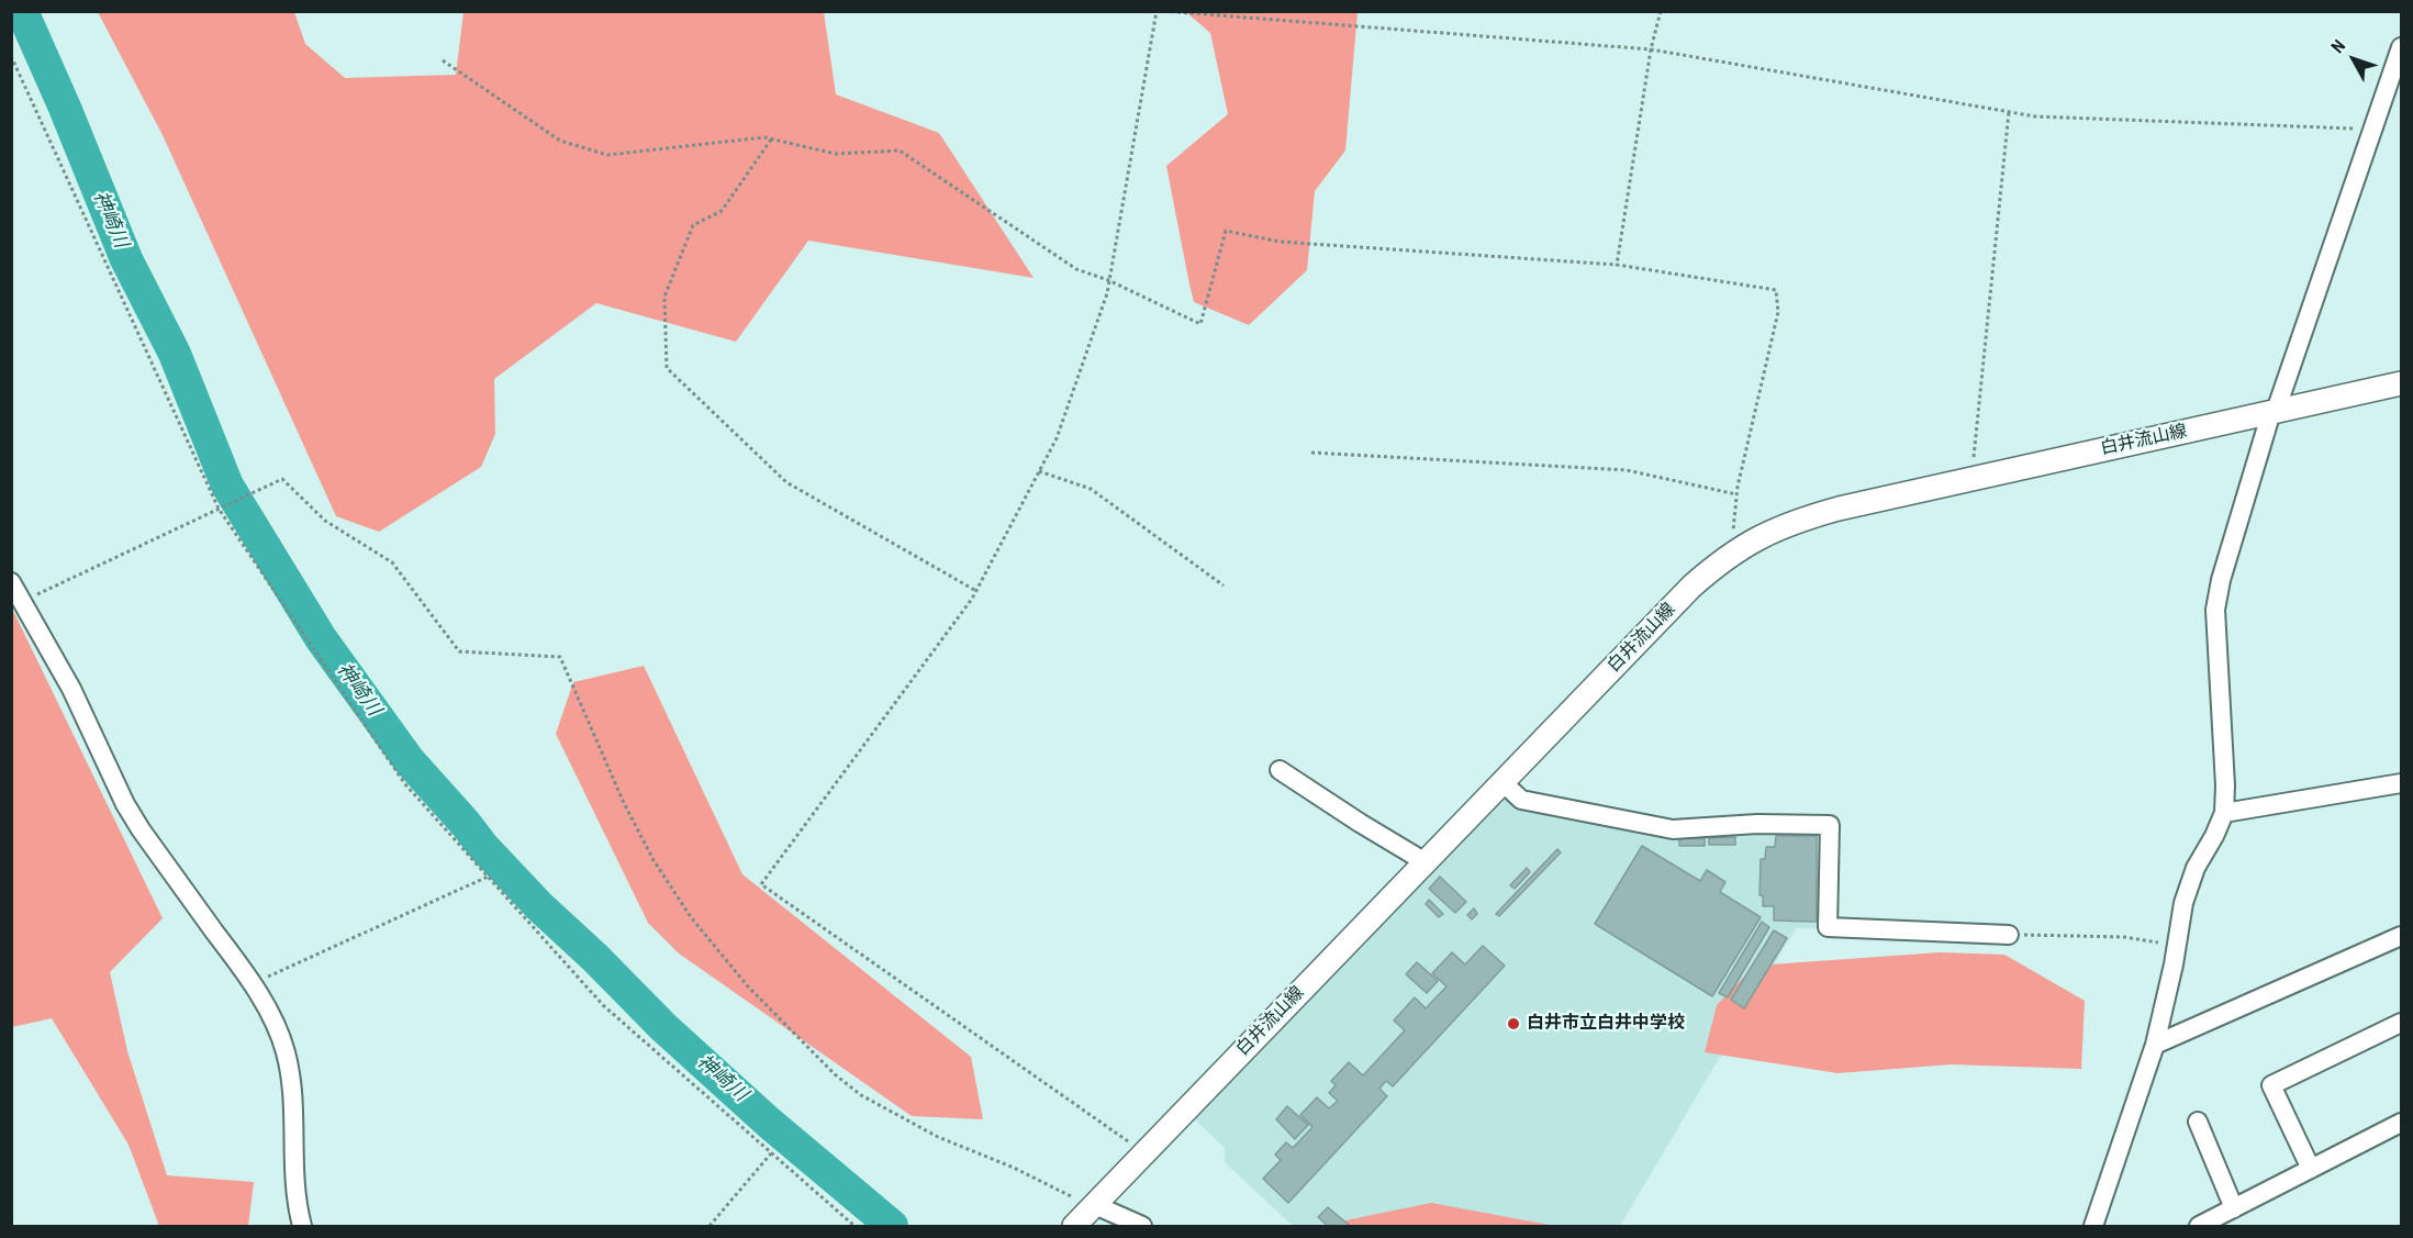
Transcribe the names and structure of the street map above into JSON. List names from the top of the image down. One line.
{"streets":{"main road":["白井流山線"]},"water":["神崎川"],"places":["白井市立白井中学校"],"north":"top left"}
